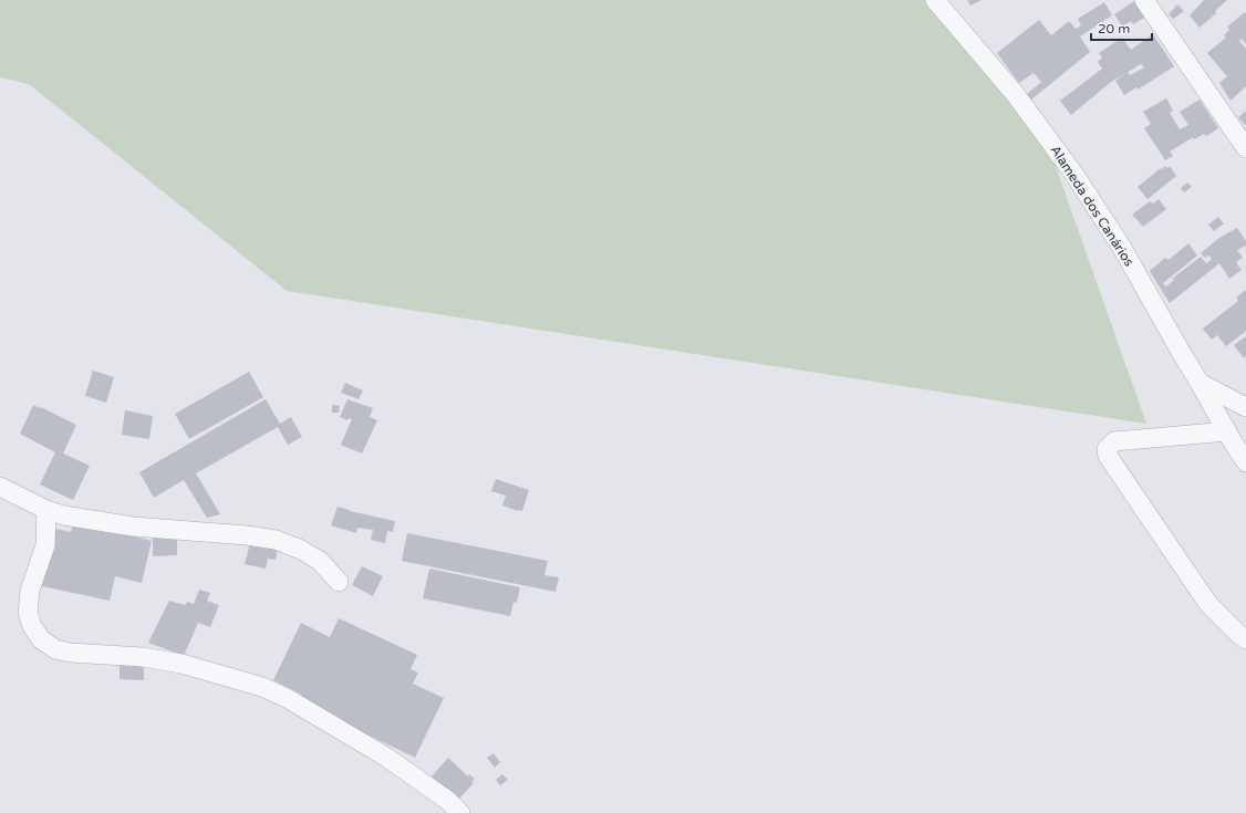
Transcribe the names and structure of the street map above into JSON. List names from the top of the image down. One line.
{"streets":{"street":["Alameda dos Canários"]},"scale_bar":"20 m"}
